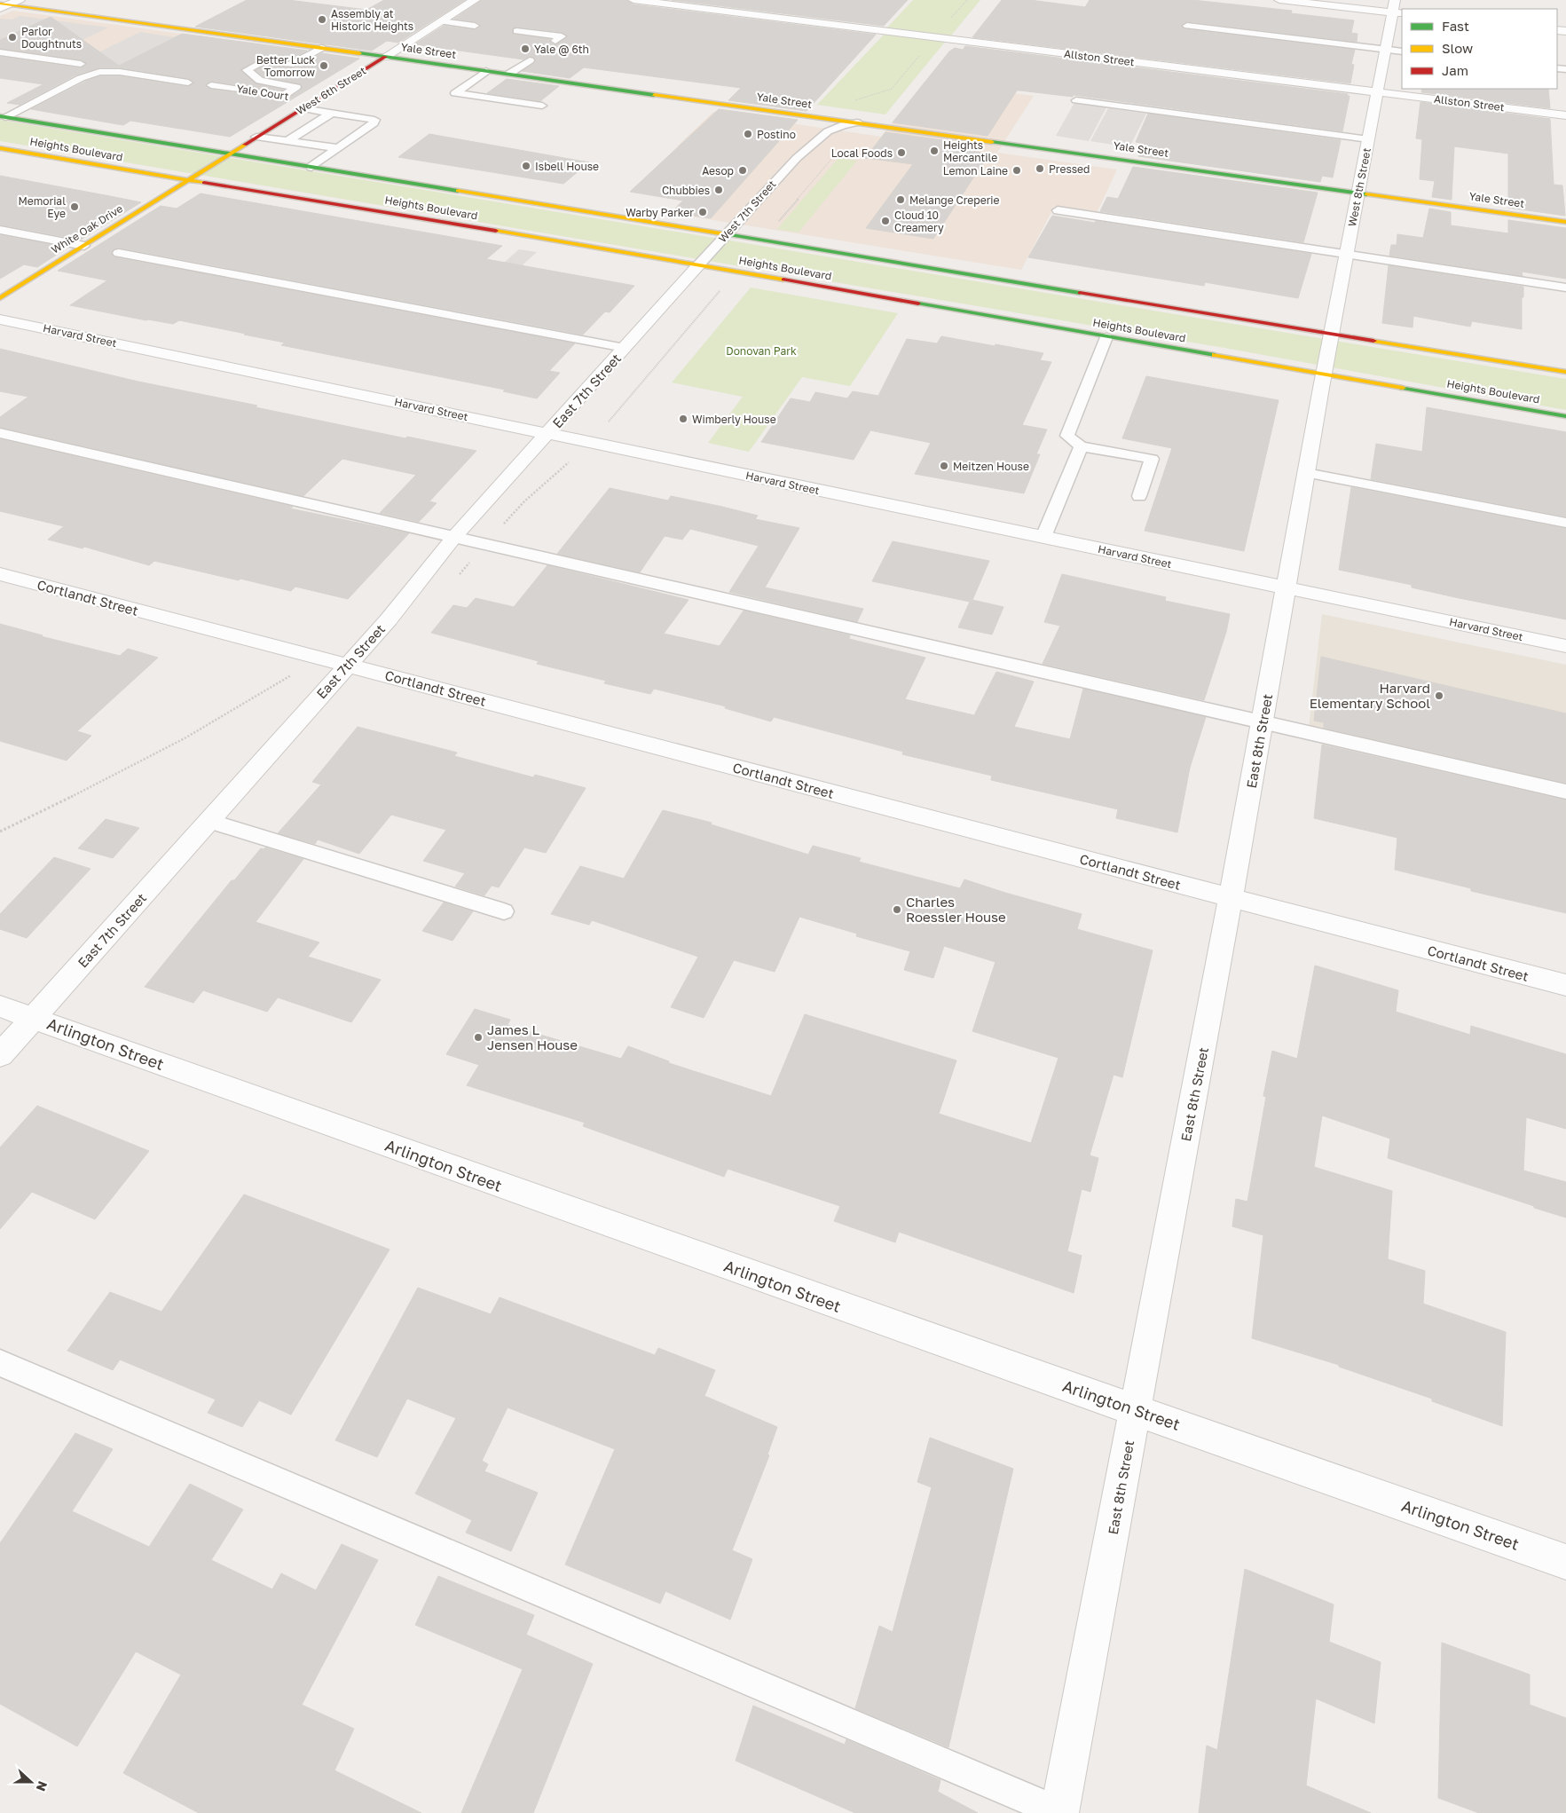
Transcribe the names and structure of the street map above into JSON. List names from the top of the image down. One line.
{"streets":{"main road":["Yale Street","West 6th Street","Heights Boulevard","White Oak Drive"],"street":["Allston Street","West 8th Street","Harvard Street","East 7th Street","Cortlandt Street","East 8th Street","Arlington Street"],"lane":["Yale Court","West 7th Street"]},"crossings":[["Yale Street","West 6th Street"],["Yale Street","West 8th Street"],["Yale Street","West 7th Street"],["Allston Street","West 8th Street"],["West 6th Street","Yale Court"],["West 6th Street","Heights Boulevard"],["West 6th Street","White Oak Drive"],["Heights Boulevard","West 8th Street"],["Heights Boulevard","West 7th Street"],["Heights Boulevard","White Oak Drive"],["Heights Boulevard","East 7th Street"],["Heights Boulevard","East 8th Street"],["West 8th Street","East 8th Street"],["West 7th Street","East 7th Street"],["Harvard Street","East 7th Street"],["Harvard Street","East 8th Street"],["East 7th Street","Cortlandt Street"],["East 7th Street","Arlington Street"],["Cortlandt Street","East 8th Street"],["East 8th Street","Arlington Street"]],"parks":["Donovan Park"],"places":["Assembly at Historic Heights","Parlor Doughtnuts","Yale @ 6th","Better Luck Tomorrow","Postino","Heights Mercantile","Local Foods","Isbell House","Pressed","Aesop","Lemon Laine","Chubbies","Melange Creperie","Memorial Eye","Warby Parker","Cloud 10 Creamery","Wimberly House","Meitzen House","Harvard Elementary School","Charles Roessler House","James L Jensen House"],"legend":["Fast","Slow","Jam"],"north":"right"}
